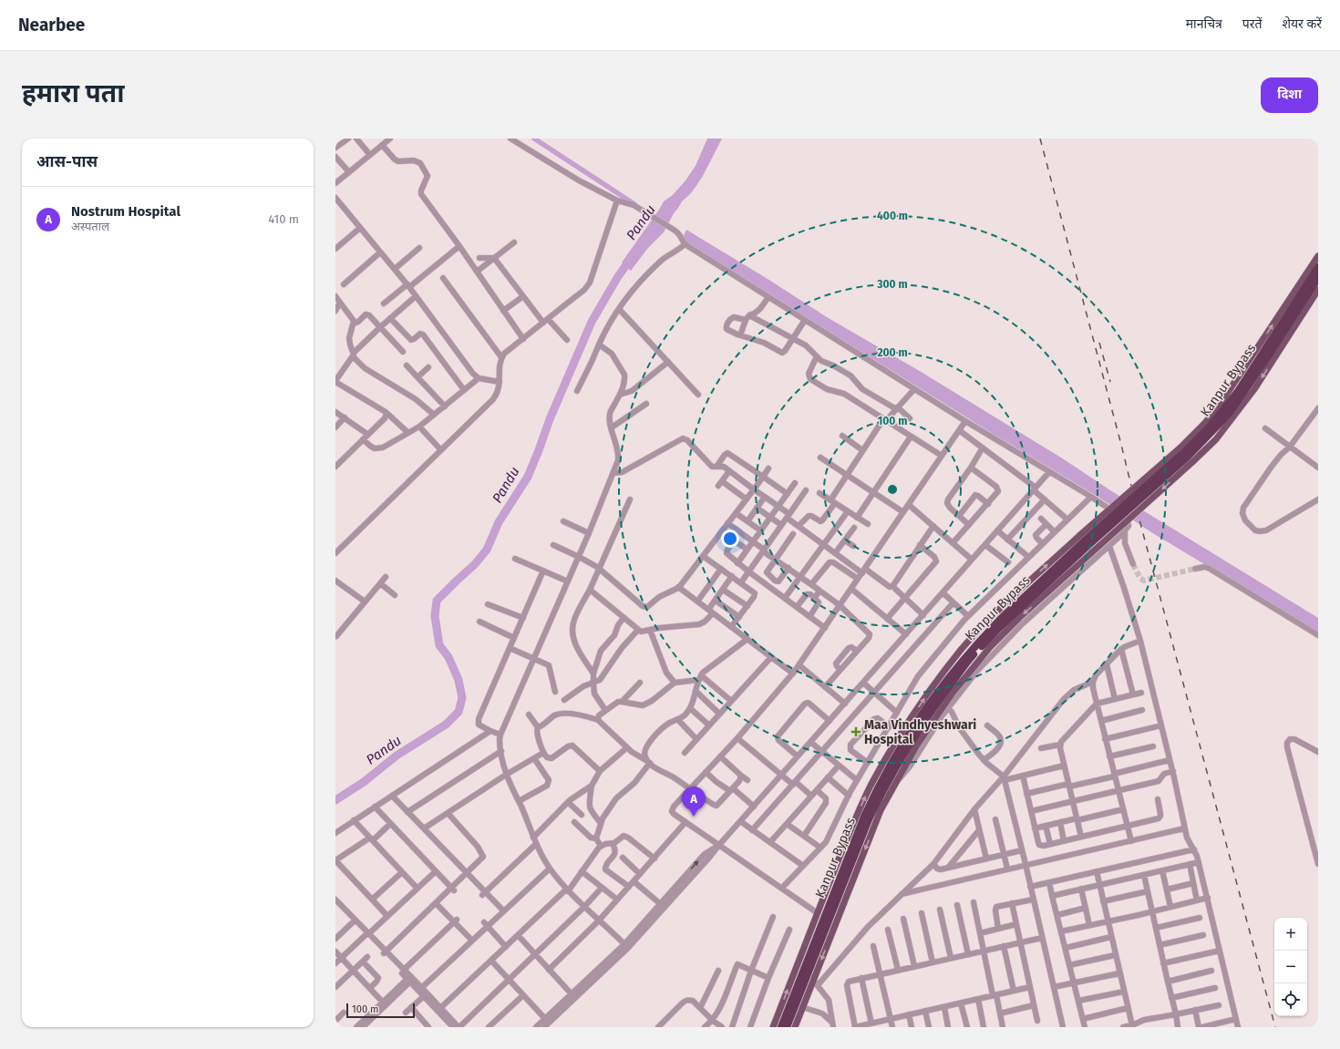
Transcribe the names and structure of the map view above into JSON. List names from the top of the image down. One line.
{"streets":{"highway":["Kanpur Bypass"]},"water":["Pandu"],"places":{"health":["Maa Vindhyeshwari Hospital"]},"scale_bar":"100 m","page":{"header":"Nearbee","nav":["मानचित्र","परतें","शेयर करें"],"buttons":"दिशा","title":"हमारा पता","heading":"आस-पास","list":[{"mark":"A","name":"Nostrum Hospital","note":"अस्पताल","value":"410 m"}],"pins":"A","map_buttons":["+","−"],"scale":"100 m"},"rings":["400 m","300 m","200 m","100 m"]}
